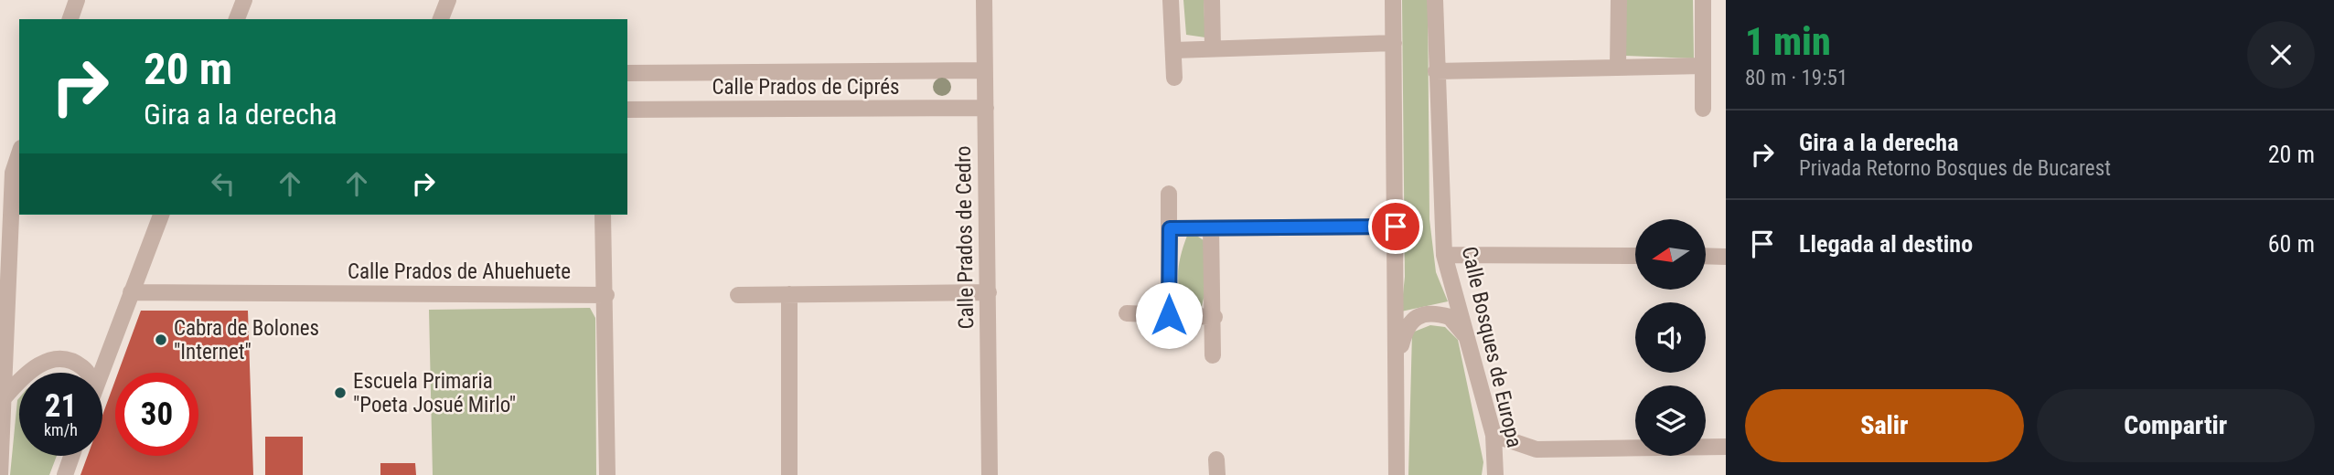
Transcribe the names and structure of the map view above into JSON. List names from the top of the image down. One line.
{"streets":{"street":["Calle Prados de Ciprés","Calle Prados de Cedro","Calle Prados de Ahuehuete","Calle Bosques de Europa"]},"crossings":[["Calle Prados de Ciprés","Calle Prados de Cedro"]],"places":["Cabra de Bolones \"Internet\"","Escuela Primaria \"Poeta Josué Mirlo\""],"north":"left","page":{"heading":["1 min","80 m · 19:51"],"turn":["20 m","Gira a la derecha"],"list":[{"name":"Gira a la derecha","note":"Privada Retorno Bosques de Bucarest","value":"20 m"},{"name":"Llegada al destino","value":"60 m"}],"speed":"21 km/h","limit":"30","buttons":["Salir","Compartir"]}}
